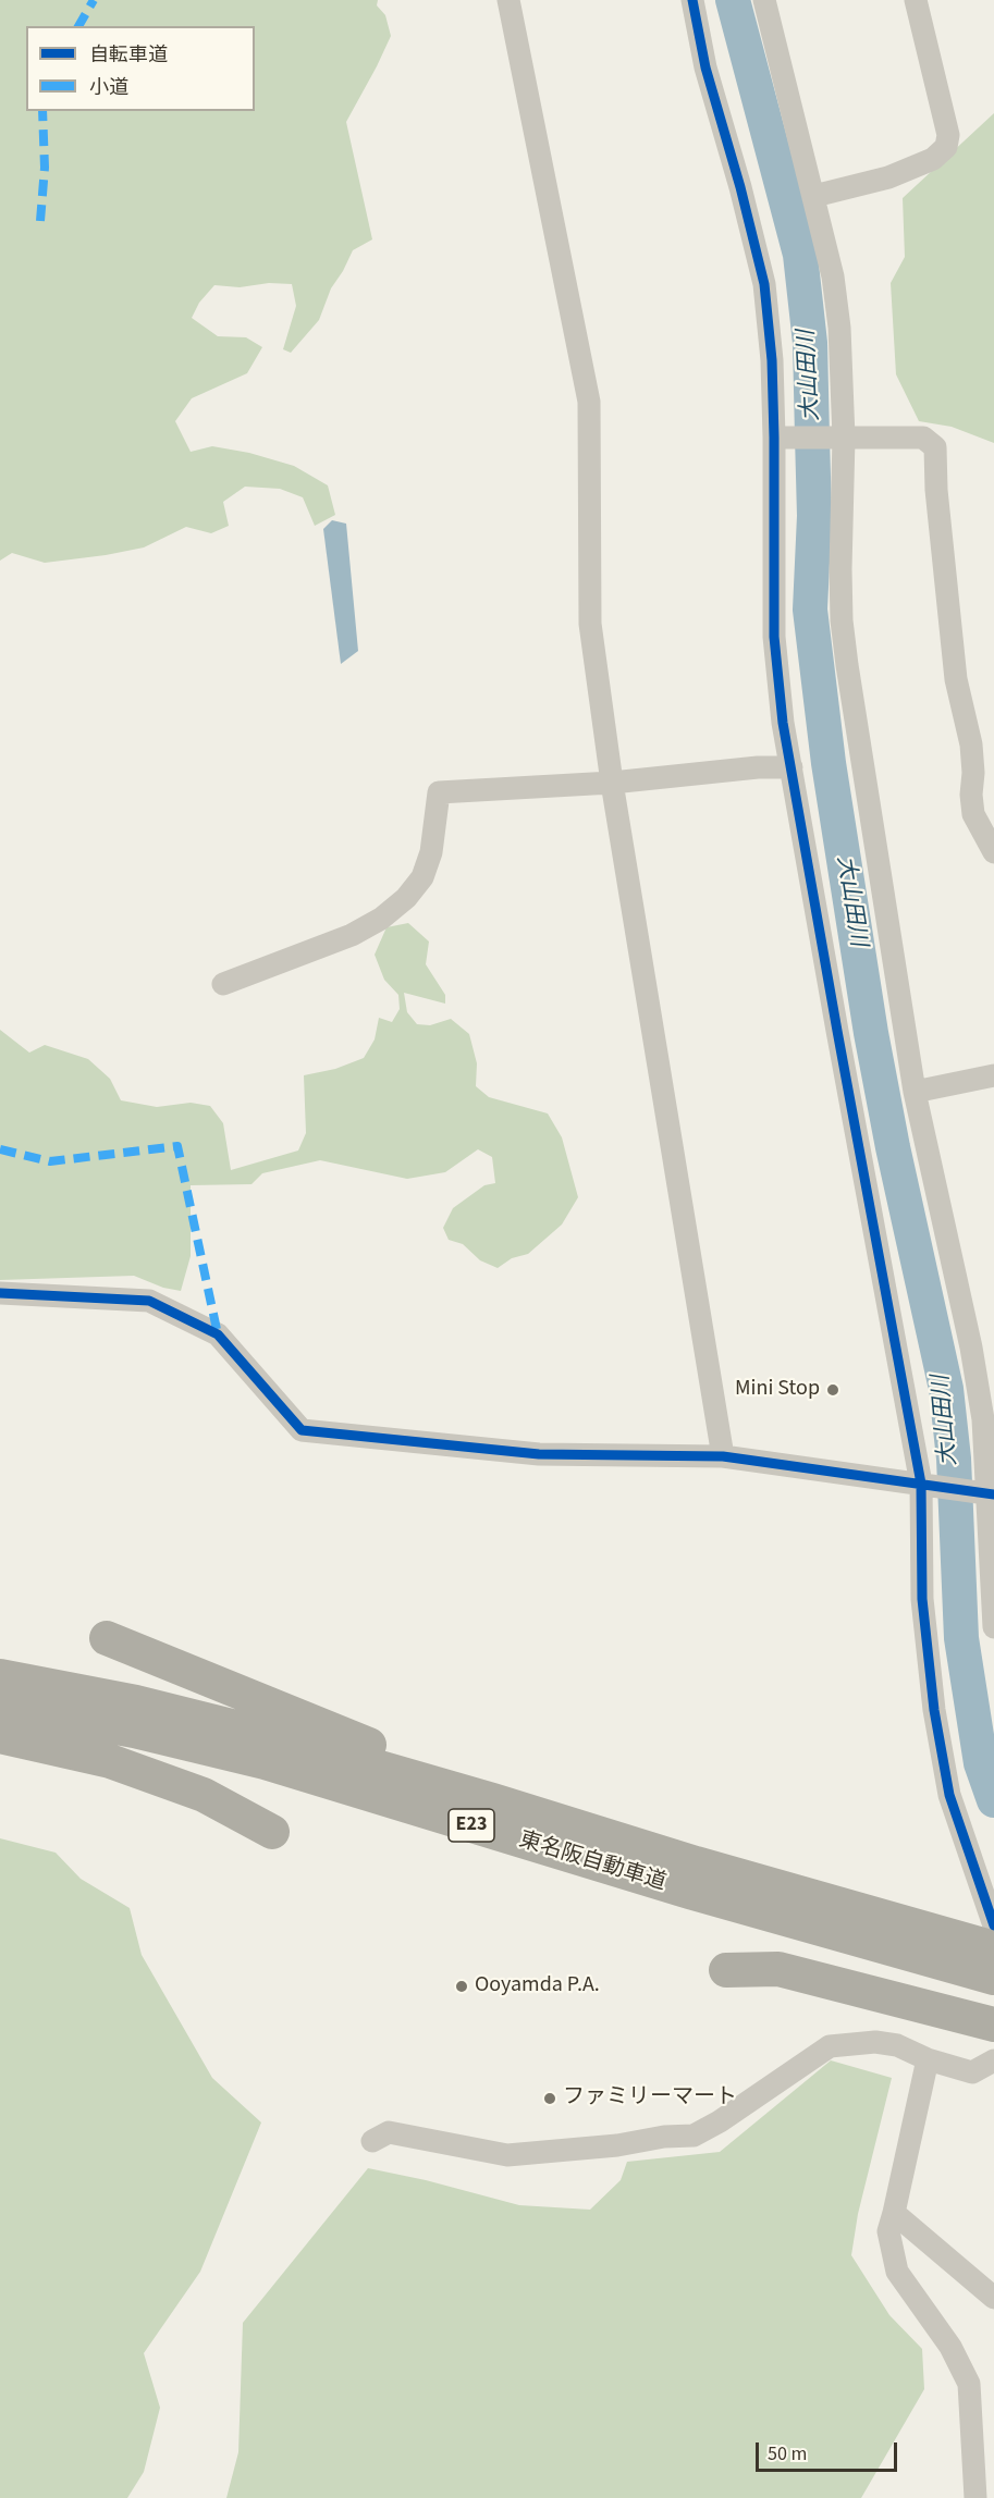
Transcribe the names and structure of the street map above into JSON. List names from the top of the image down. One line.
{"streets":{"highway":["E23","東名阪自動車道"]},"water":["大山田川"],"places":["Mini Stop","Ooyamda P.A.","ファミリーマート"],"legend":["自転車道","小道"],"scale_bar":"50 m"}
